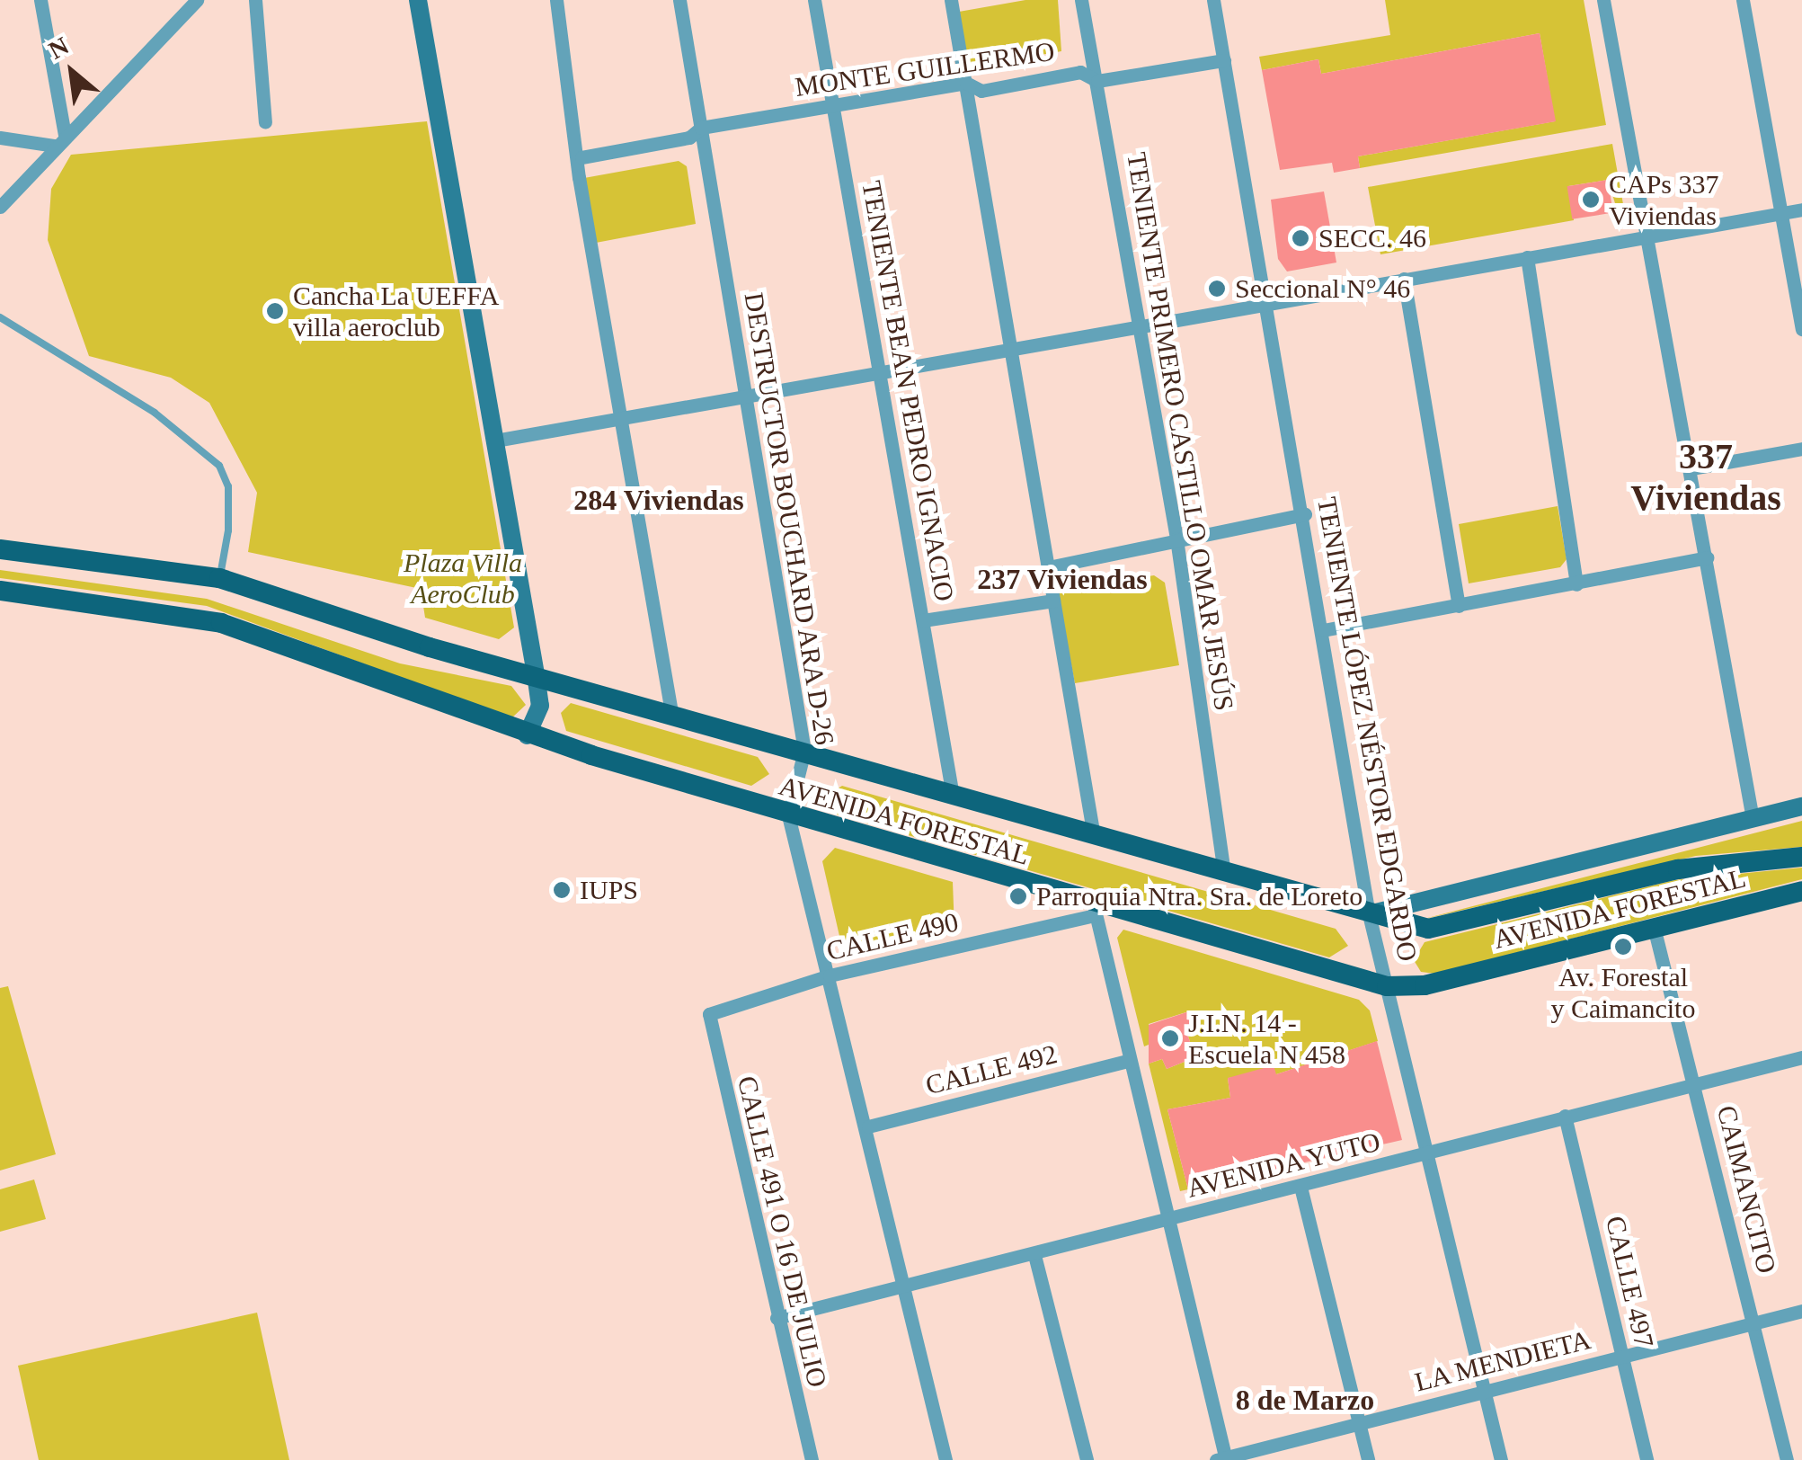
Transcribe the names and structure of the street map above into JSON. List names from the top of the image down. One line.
{"streets":{"main road":["AVENIDA FORESTAL"],"street":["MONTE GUILLERMO","TENIENTE BEAN PEDRO IGNACIO","TENIENTE PRIMERO CASTILLO OMAR JESÚS","DESTRUCTOR BOUCHARD ARA D-26","TENIENTE LÓPEZ NÉSTOR EDGARDO","CALLE 490","CALLE 492","AVENIDA YUTO","CAIMANCITO","CALLE 491 O 16 DE JULIO","CALLE 497","LA MENDIETA"]},"crossings":[["MONTE GUILLERMO","TENIENTE BEAN PEDRO IGNACIO"],["MONTE GUILLERMO","TENIENTE PRIMERO CASTILLO OMAR JESÚS"],["MONTE GUILLERMO","DESTRUCTOR BOUCHARD ARA D-26"],["MONTE GUILLERMO","TENIENTE LÓPEZ NÉSTOR EDGARDO"],["TENIENTE BEAN PEDRO IGNACIO","AVENIDA FORESTAL"],["TENIENTE PRIMERO CASTILLO OMAR JESÚS","AVENIDA FORESTAL"],["DESTRUCTOR BOUCHARD ARA D-26","AVENIDA FORESTAL"],["DESTRUCTOR BOUCHARD ARA D-26","CALLE 490"],["DESTRUCTOR BOUCHARD ARA D-26","CALLE 492"],["DESTRUCTOR BOUCHARD ARA D-26","AVENIDA YUTO"],["TENIENTE LÓPEZ NÉSTOR EDGARDO","AVENIDA FORESTAL"],["TENIENTE LÓPEZ NÉSTOR EDGARDO","AVENIDA YUTO"],["TENIENTE LÓPEZ NÉSTOR EDGARDO","LA MENDIETA"],["AVENIDA FORESTAL","CALLE 490"],["AVENIDA FORESTAL","CAIMANCITO"],["CALLE 490","CALLE 491 O 16 DE JULIO"],["AVENIDA YUTO","CAIMANCITO"],["AVENIDA YUTO","CALLE 491 O 16 DE JULIO"],["AVENIDA YUTO","CALLE 497"],["CAIMANCITO","LA MENDIETA"],["CALLE 497","LA MENDIETA"]],"districts":["337 Viviendas","284 Viviendas","237 Viviendas","8 de Marzo"],"parks":["Plaza Villa AeroClub"],"places":["CAPs 337 Viviendas","SECC. 46","Seccional N° 46","Cancha La UEFFA villa aeroclub","IUPS","Parroquia Ntra. Sra. de Loreto","Av. Forestal y Caimancito","J.I.N. 14 - Escuela N 458"],"north":"top left"}
